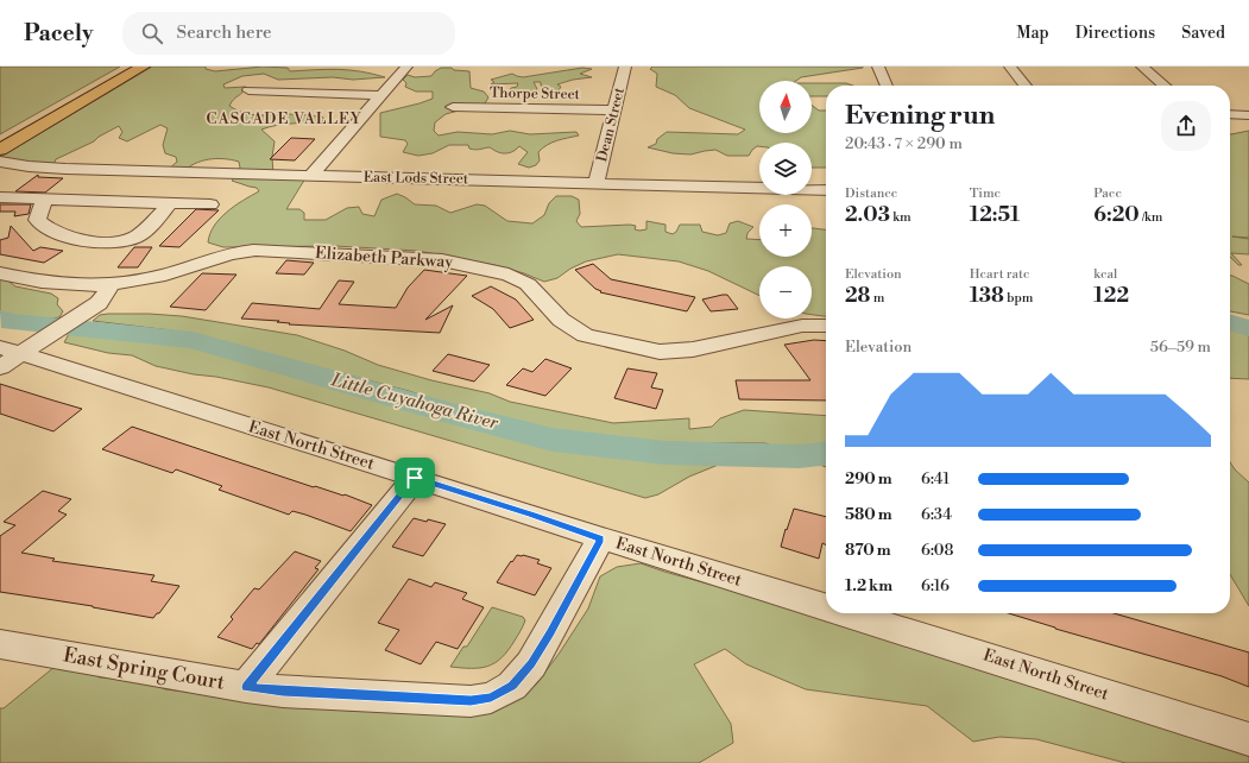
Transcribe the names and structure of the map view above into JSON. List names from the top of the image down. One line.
{"streets":{"street":["Thorpe Street","Dean Street","East Lods Street","Elizabeth Parkway","East North Street","East Spring Court"]},"crossings":[["Thorpe Street","Dean Street"],["Dean Street","East Lods Street"],["East North Street","East Spring Court"]],"districts":["CASCADE VALLEY"],"water":["Little Cuyahoga River"],"north":"top","page":{"header":"Pacely","search":"Search here","nav":["Map","Directions","Saved"],"map_buttons":["+","−"],"heading":["Evening run","20:43 · 7 × 290 m"],"stats":[["Distance","2.03 km"],["Time","12:51"],["Pace","6:20 /km"],["Elevation","28 m"],["Heart rate","138 bpm"],["kcal","122"]],"chart":["Elevation","56–59 m"],"list":[{"name":"290 m","note":"6:41"},{"name":"580 m","note":"6:34"},{"name":"870 m","note":"6:08"},{"name":"1.2 km","note":"6:16"}]}}
